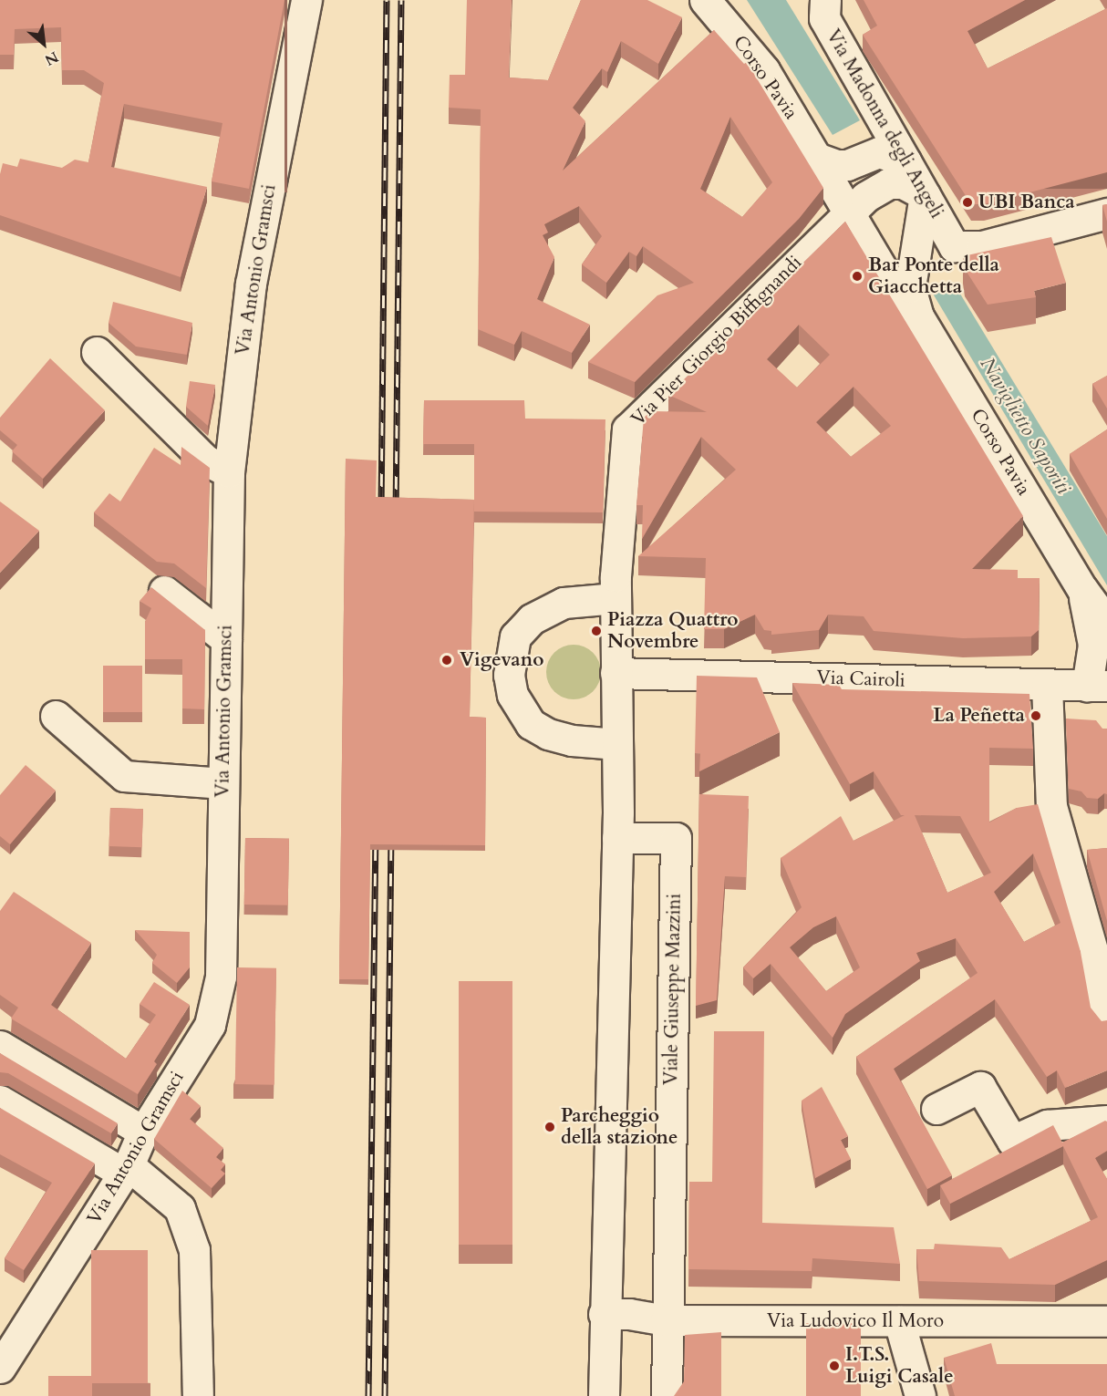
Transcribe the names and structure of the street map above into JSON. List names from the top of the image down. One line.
{"streets":{"street":["Corso Pavia","Via Madonna degli Angeli","Via Antonio Gramsci","Via Pier Giorgio Biffignandi","Via Cairoli","Viale Giuseppe Mazzini","Via Ludovico Il Moro"]},"crossings":[["Corso Pavia","Via Madonna degli Angeli"],["Corso Pavia","Via Pier Giorgio Biffignandi"],["Corso Pavia","Via Cairoli"],["Via Madonna degli Angeli","Via Pier Giorgio Biffignandi"],["Via Pier Giorgio Biffignandi","Via Cairoli"],["Via Pier Giorgio Biffignandi","Viale Giuseppe Mazzini"],["Viale Giuseppe Mazzini","Via Ludovico Il Moro"]],"water":["Naviglietto Saporiti"],"places":["UBI Banca","Bar Ponte della Giacchetta","Piazza Quattro Novembre","Vigevano","La Peñetta","Parcheggio della stazione","I.T.S. Luigi Casale"],"north":"bottom right"}
